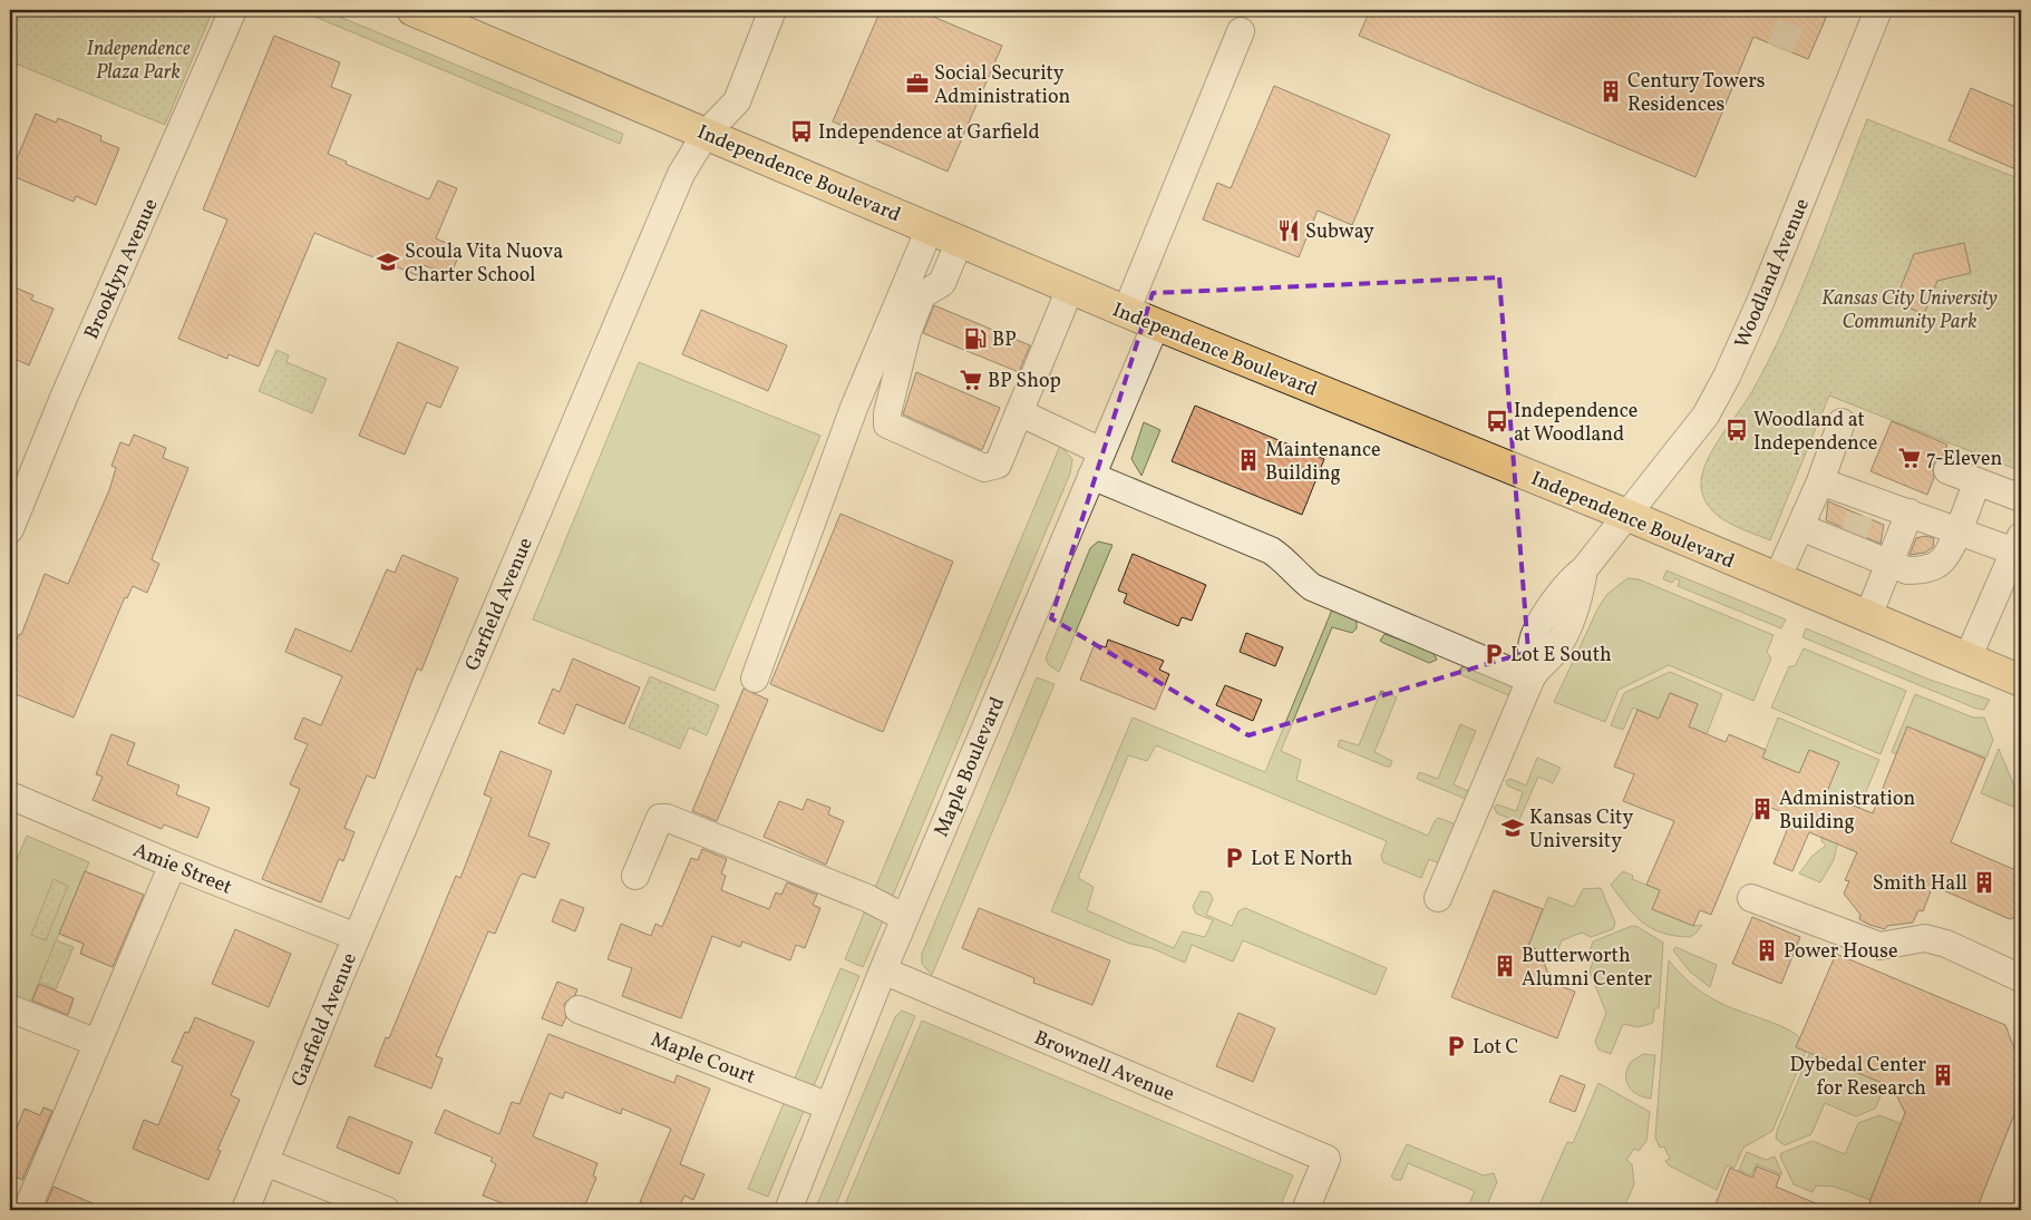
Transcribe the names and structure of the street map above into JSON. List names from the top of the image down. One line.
{"streets":{"main road":["Independence Boulevard"],"street":["Brooklyn Avenue","Woodland Avenue","Garfield Avenue","Maple Boulevard","Amie Street","Maple Court","Brownell Avenue"]},"crossings":[["Independence Boulevard","Woodland Avenue"],["Independence Boulevard","Garfield Avenue"],["Independence Boulevard","Maple Boulevard"],["Garfield Avenue","Amie Street"],["Maple Boulevard","Maple Court"],["Maple Boulevard","Brownell Avenue"]],"parks":["Independence Plaza Park","Kansas City University Community Park"],"places":{"office":["Social Security Administration"],"building":["Century Towers Residences","Maintenance Building","Administration Building","Smith Hall","Power House","Butterworth Alumni Center","Dybedal Center for Research"],"bus stop":["Independence at Garfield","Independence at Woodland","Woodland at Independence"],"restaurant":["Subway"],"school or university":["Scoula Vita Nuova Charter School","Kansas City University"],"fuel station":["BP"],"supermarket":["BP Shop","7-Eleven"],"parking":["Lot E South","Lot E North","Lot C"]}}
